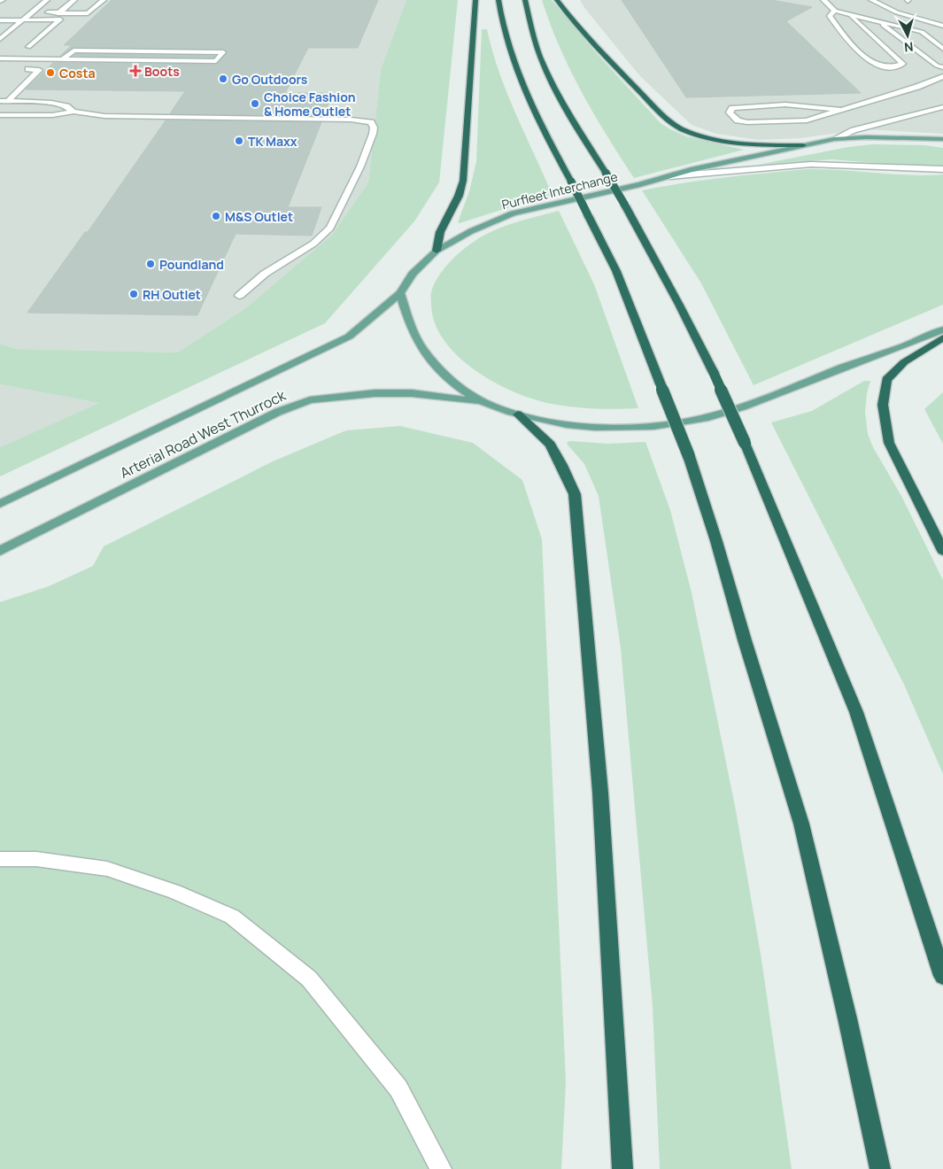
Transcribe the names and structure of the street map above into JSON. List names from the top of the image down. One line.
{"streets":{"main road":["Purfleet Interchange","Arterial Road West Thurrock"]},"crossings":[["Purfleet Interchange","Arterial Road West Thurrock"]],"places":{"health":["Boots"],"other":["Costa","Go Outdoors","Choice Fashion & Home Outlet","TK Maxx","M&S Outlet","Poundland","RH Outlet"]},"north":"bottom"}
